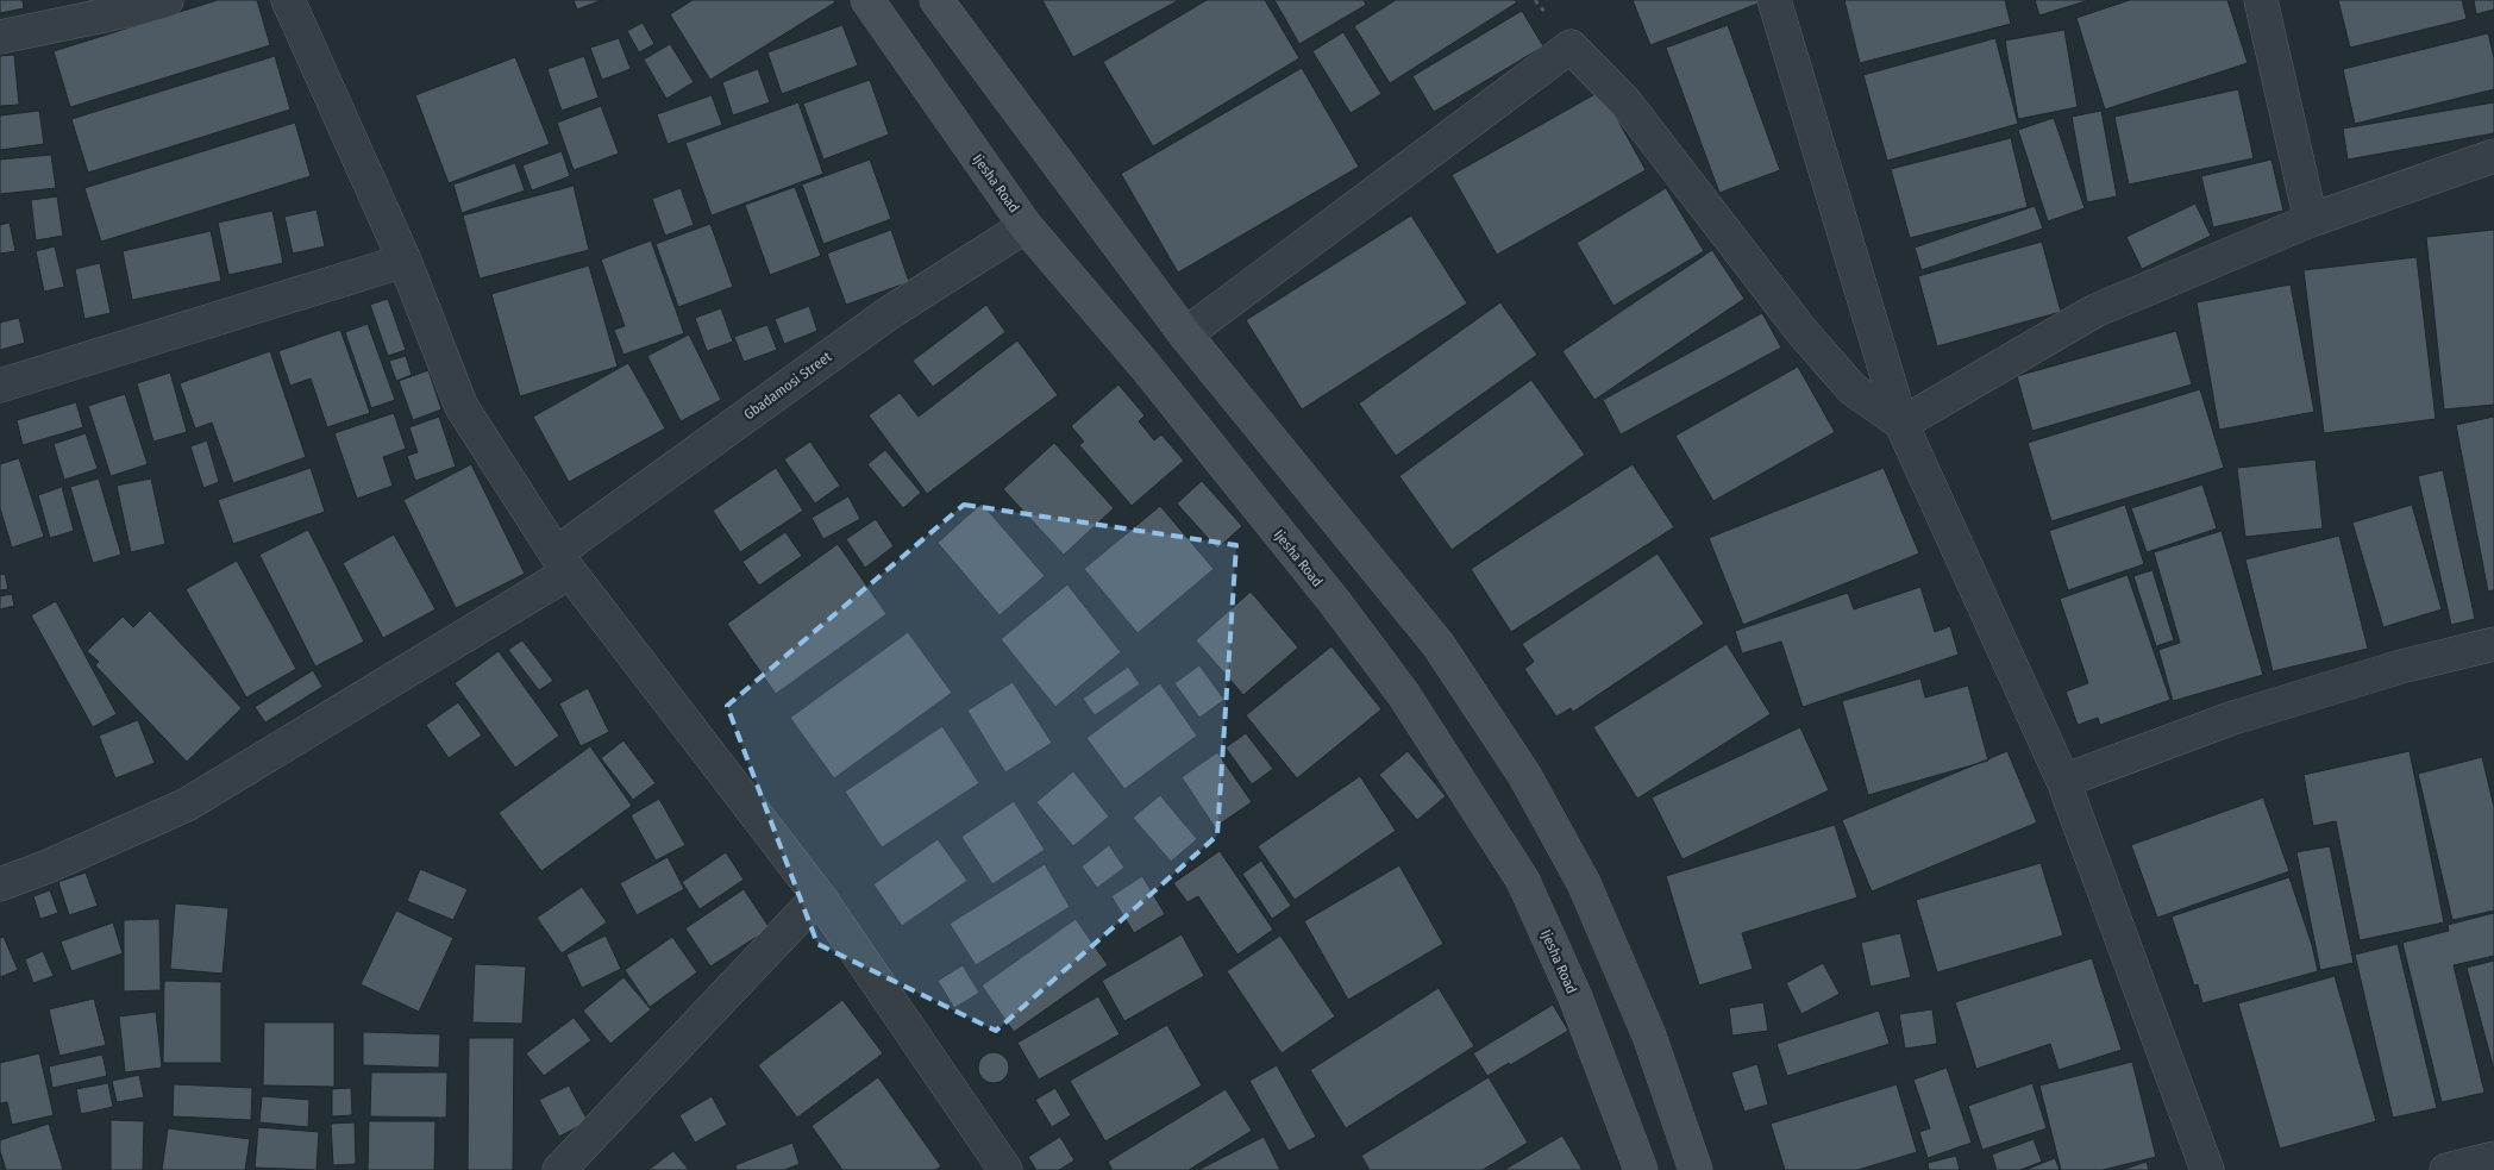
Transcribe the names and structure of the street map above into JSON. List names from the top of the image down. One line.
{"streets":{"main road":["Ijesha Road"],"street":["Gbadamosi Street"]},"crossings":[["Ijesha Road","Gbadamosi Street"]]}
